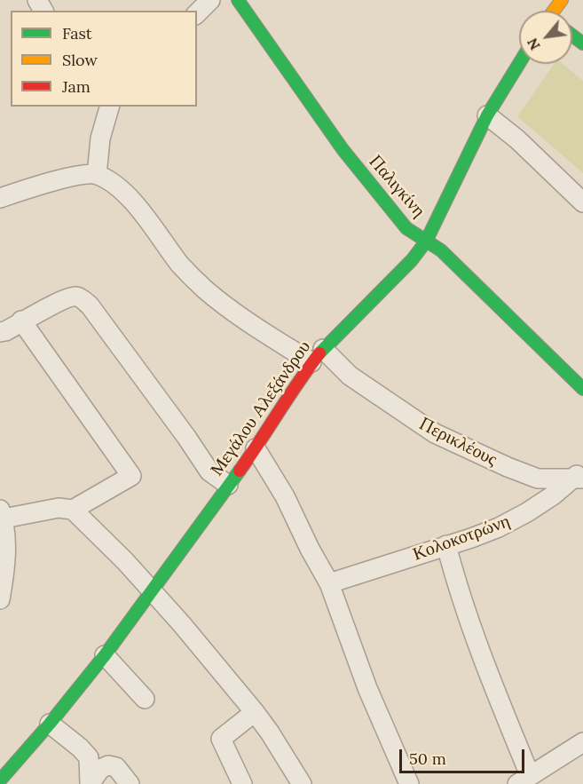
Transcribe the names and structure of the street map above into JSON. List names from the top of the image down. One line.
{"streets":{"street":["Παλιγκίνη","Μεγάλου Αλεξάνδρου","Περικλέους","Κολοκοτρώνη"]},"crossings":[["Παλιγκίνη","Μεγάλου Αλεξάνδρου"],["Μεγάλου Αλεξάνδρου","Περικλέους"],["Περικλέους","Κολοκοτρώνη"]],"legend":["Fast","Slow","Jam"],"scale_bar":"50 m","north":"bottom left"}
